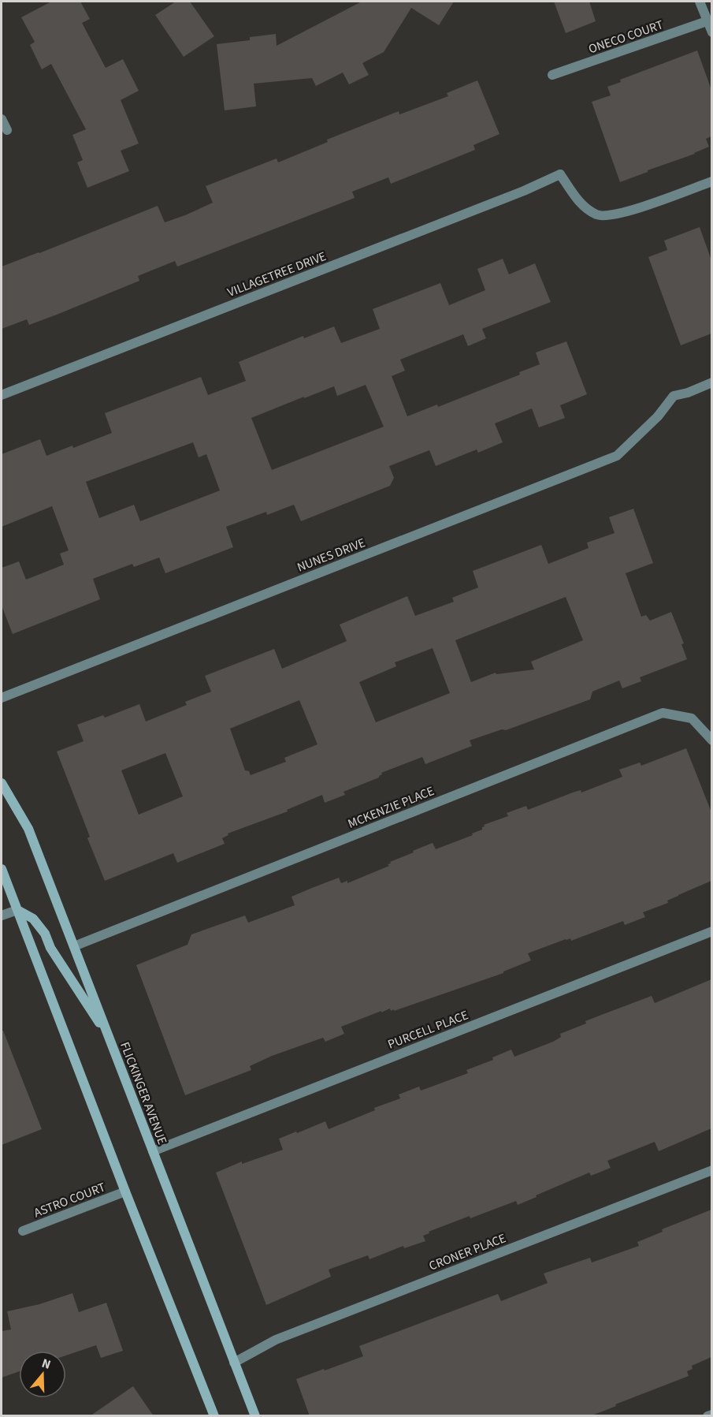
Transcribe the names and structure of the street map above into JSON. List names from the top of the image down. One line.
{"streets":{"main road":["FLICKINGER AVENUE"],"street":["ONECO COURT","VILLAGETREE DRIVE","NUNES DRIVE","MCKENZIE PLACE","PURCELL PLACE","ASTRO COURT","CRONER PLACE"]},"crossings":[["MCKENZIE PLACE","FLICKINGER AVENUE"],["PURCELL PLACE","FLICKINGER AVENUE"],["FLICKINGER AVENUE","CRONER PLACE"]],"north":"top"}
